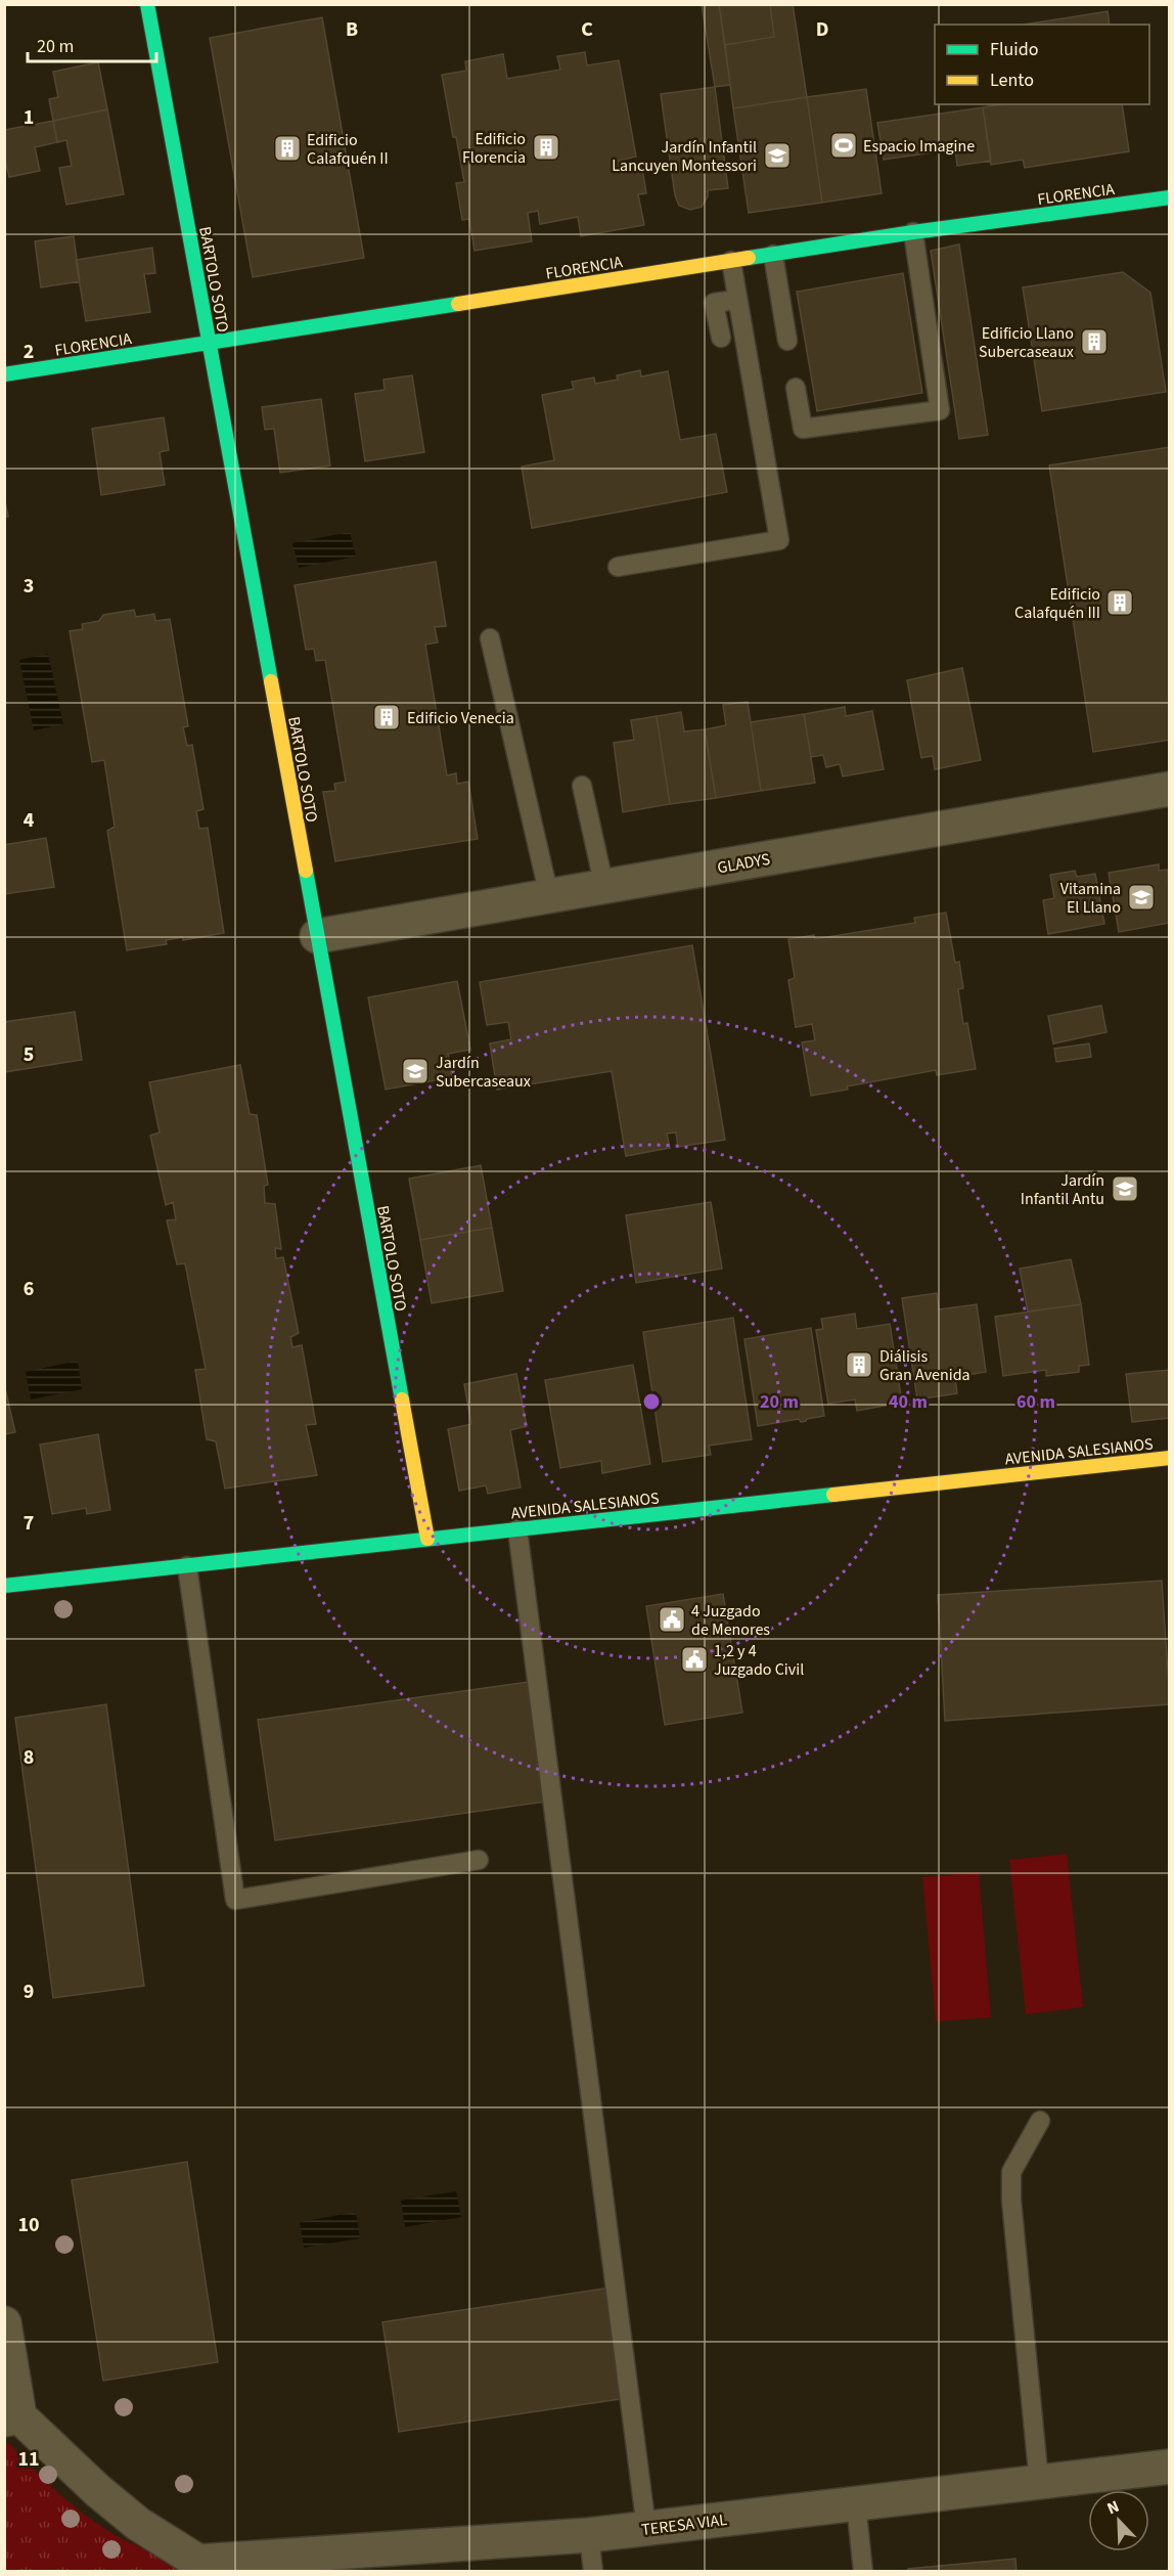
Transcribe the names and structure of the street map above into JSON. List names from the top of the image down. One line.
{"streets":{"street":["FLORENCIA","BARTOLO SOTO","GLADYS","AVENIDA SALESIANOS","TERESA VIAL"]},"crossings":[["FLORENCIA","BARTOLO SOTO"],["BARTOLO SOTO","GLADYS"],["BARTOLO SOTO","AVENIDA SALESIANOS"]],"places":{"sports":["Espacio Imagine"],"building":["Edificio Florencia","Edificio Calafquén II","Edificio Llano Subercaseaux","Edificio Calafquén III","Edificio Venecia","Diálisis Gran Avenida"],"school or university":["Jardín Infantil Lancuyen Montessori","Vitamina El Llano","Jardín Subercaseaux","Jardín Infantil Antu"],"public building":["4 Juzgado de Menores","1,2 y 4 Juzgado Civil"]},"legend":["Fluido","Lento"],"scale_bar":"20 m","north":"top left","grid":{"columns":["B","C","D"],"rows":["1","2","3","4","5","6","7","8","9","10","11"]},"rings":["20 m","40 m","60 m"]}
